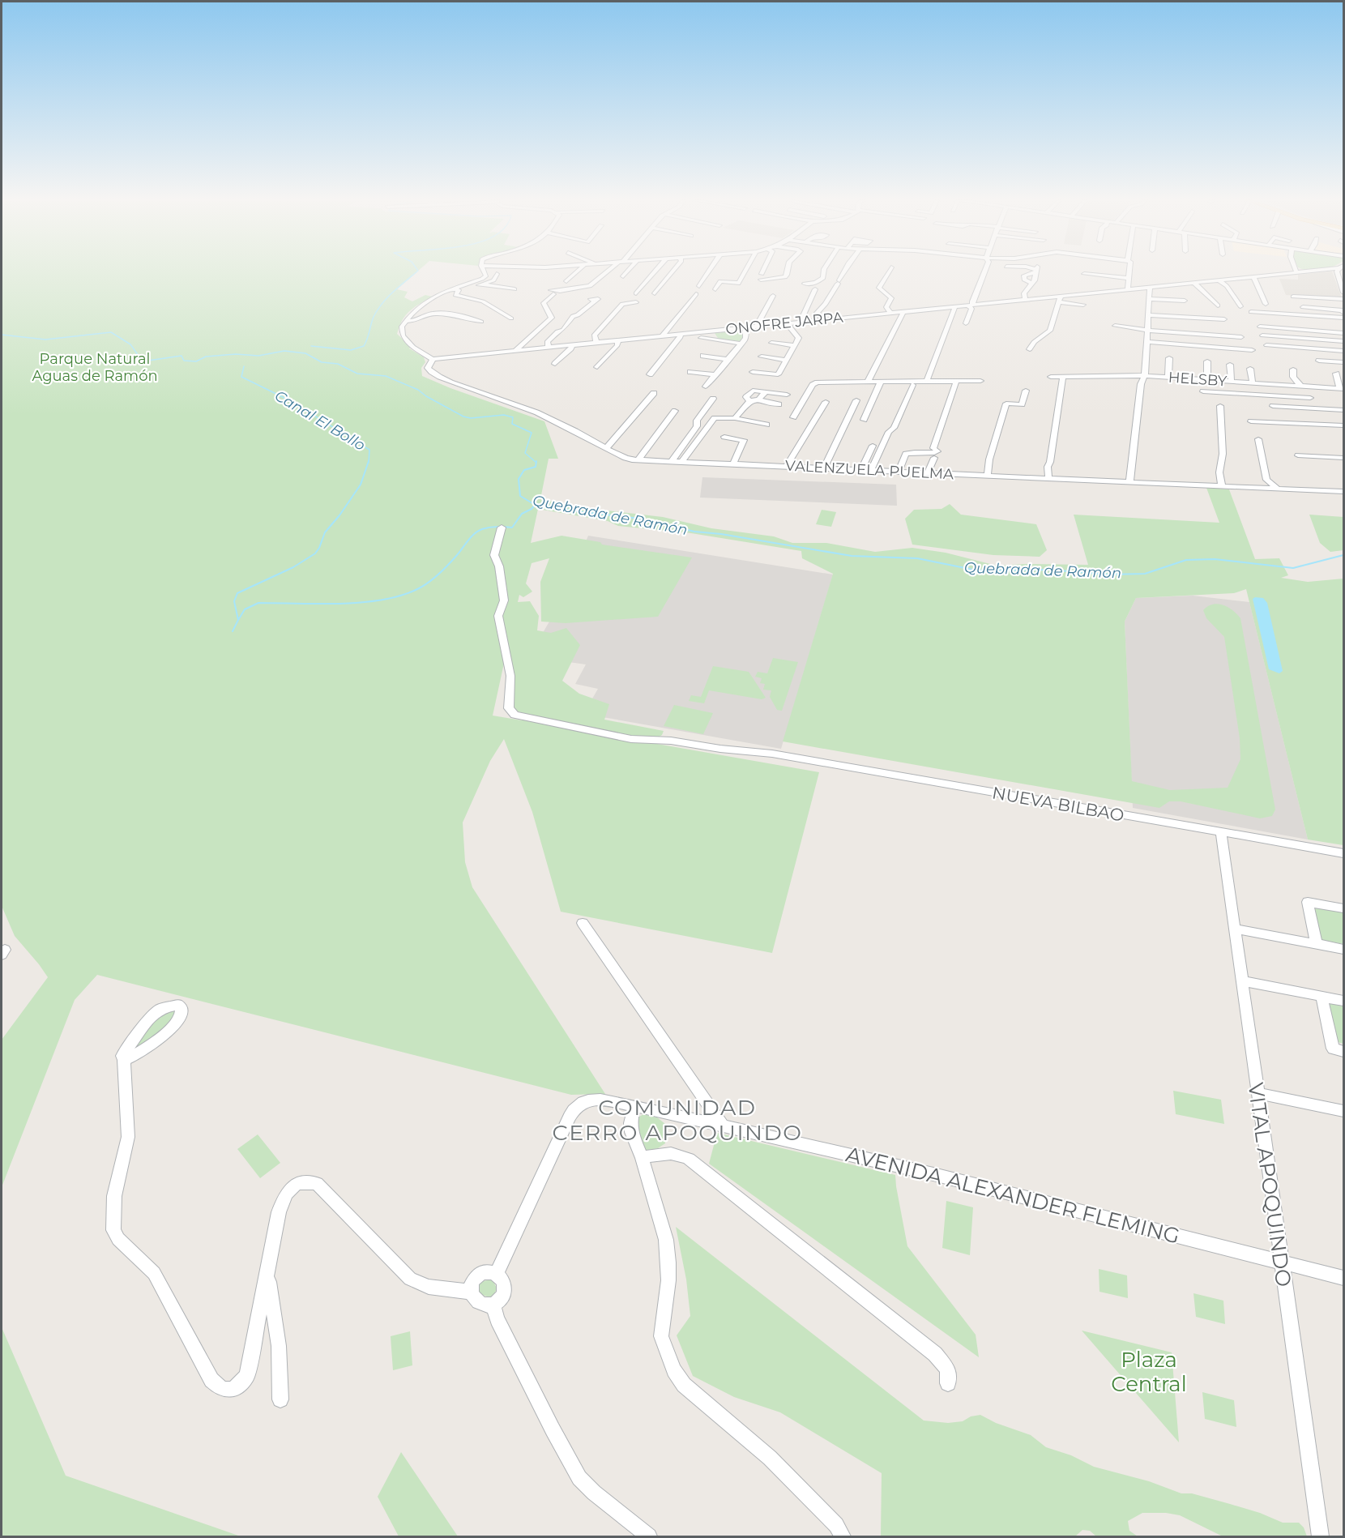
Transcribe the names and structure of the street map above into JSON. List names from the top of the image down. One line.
{"streets":{"street":["ONOFRE JARPA","HELSBY","VALENZUELA PUELMA","NUEVA BILBAO","VITAL APOQUINDO","AVENIDA ALEXANDER FLEMING"]},"crossings":[["ONOFRE JARPA","VALENZUELA PUELMA"],["NUEVA BILBAO","VITAL APOQUINDO"],["VITAL APOQUINDO","AVENIDA ALEXANDER FLEMING"]],"districts":["COMUNIDAD CERRO APOQUINDO"],"water":["Canal El Bollo","Quebrada de Ramón"],"parks":["Parque Natural Aguas de Ramón","Plaza Central"]}
